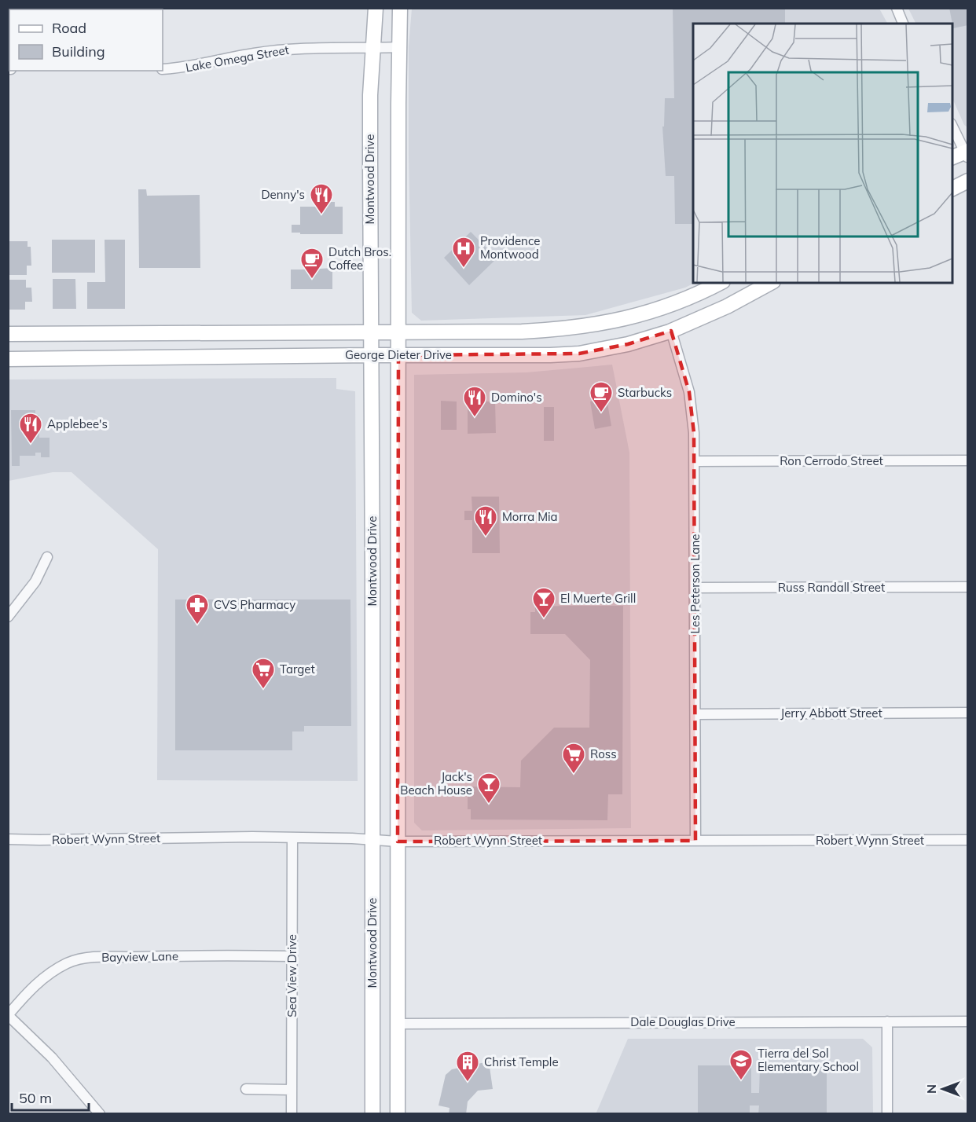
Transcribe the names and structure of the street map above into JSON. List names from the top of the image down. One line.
{"streets":{"main road":["Montwood Drive","George Dieter Drive"],"street":["Lake Omega Street","Ron Cerrodo Street","Les Peterson Lane","Russ Randall Street","Jerry Abbott Street","Robert Wynn Street","Bayview Lane","Sea View Drive","Dale Douglas Drive"]},"crossings":[["Lake Omega Street","Montwood Drive"],["Montwood Drive","George Dieter Drive"],["Montwood Drive","Robert Wynn Street"],["Montwood Drive","Dale Douglas Drive"],["George Dieter Drive","Les Peterson Lane"],["Ron Cerrodo Street","Les Peterson Lane"],["Les Peterson Lane","Russ Randall Street"],["Les Peterson Lane","Jerry Abbott Street"],["Les Peterson Lane","Robert Wynn Street"],["Robert Wynn Street","Sea View Drive"],["Bayview Lane","Sea View Drive"]],"places":{"restaurant":["Denny's","Domino's","Applebee's","Morra Mia"],"hospital":["Providence Montwood"],"cafe":["Dutch Bros. Coffee","Starbucks"],"bar":["El Muerte Grill","Jack's Beach House"],"pharmacy":["CVS Pharmacy"],"supermarket":["Target","Ross"],"school or university":["Tierra del Sol Elementary School"],"building":["Christ Temple"]},"legend":["Road","Building"],"scale_bar":"50 m","north":"left"}
